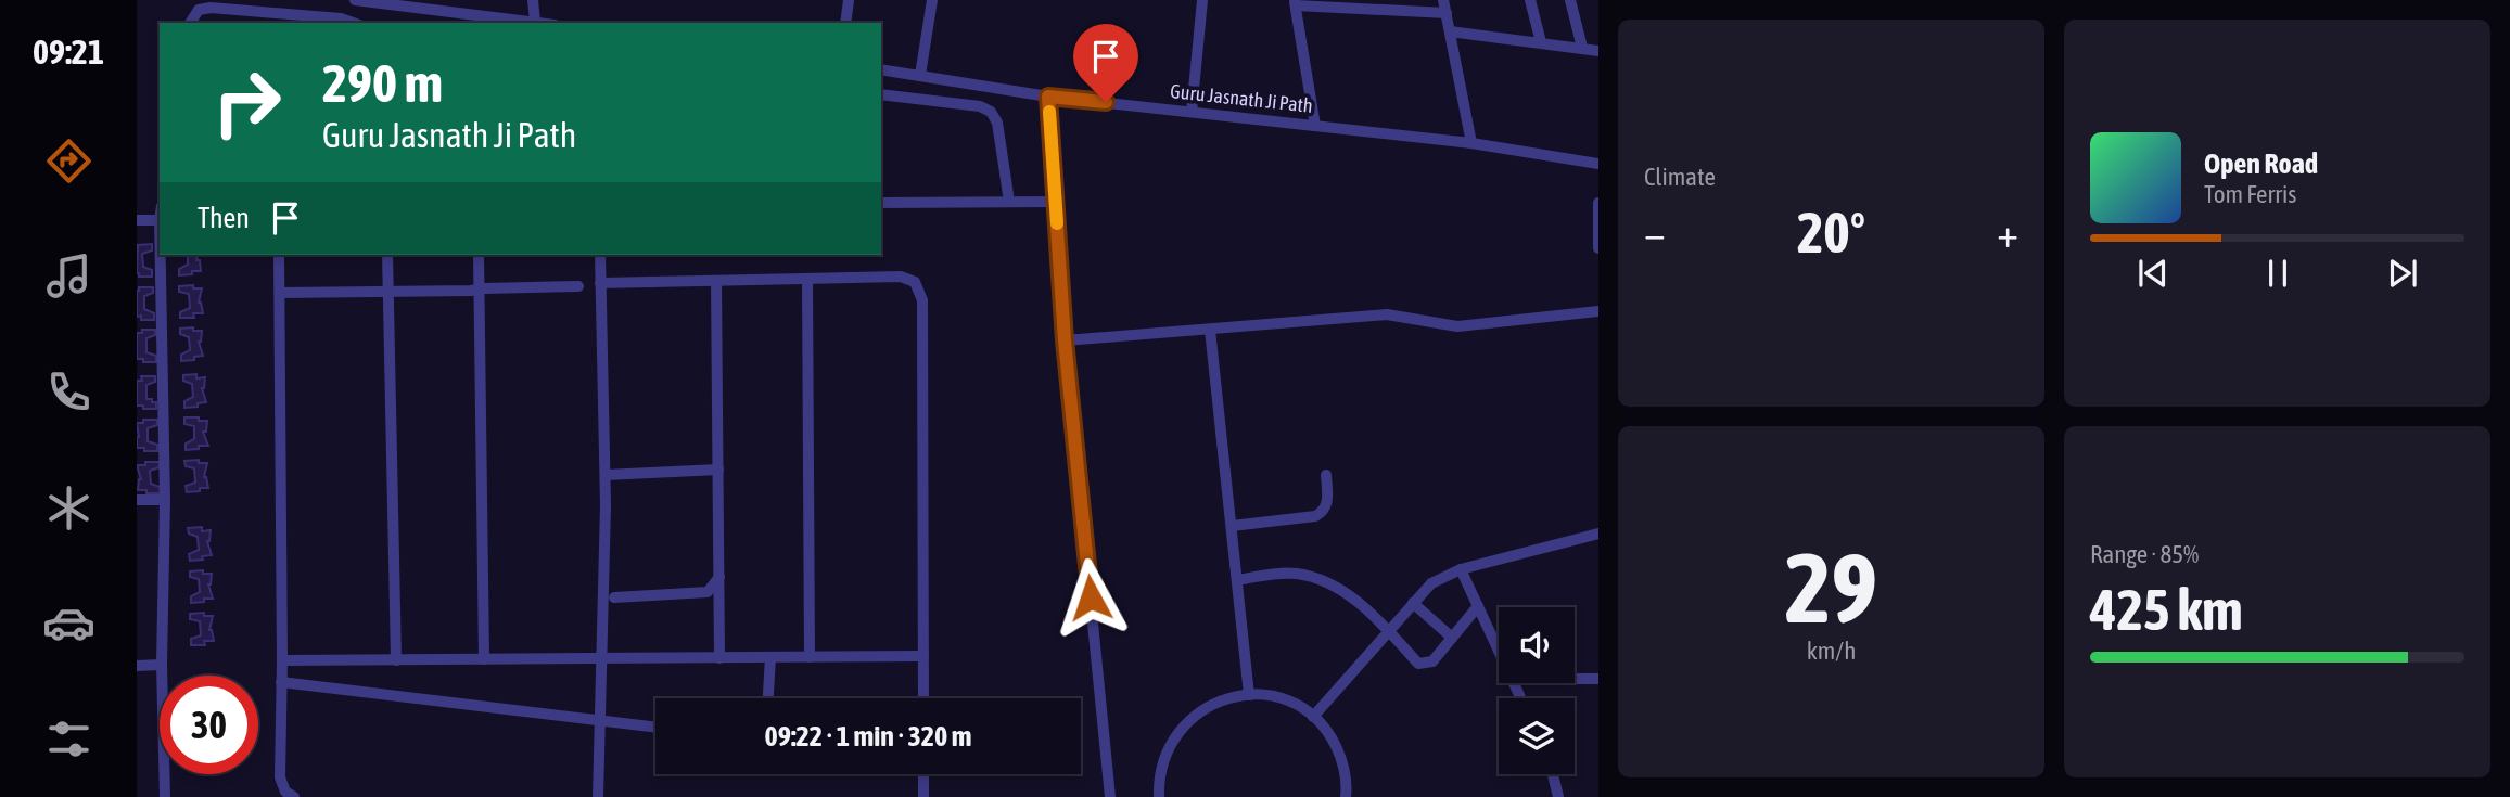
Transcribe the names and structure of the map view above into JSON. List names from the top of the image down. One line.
{"streets":{"street":["Guru Jasnath Ji Path"]},"page":{"tabs":"09:21","tile":["Climate",["29","km/h"],["Range · 85%","425 km"]],"turn":["290 m","Guru Jasnath Ji Path"],"song":["Open Road","Tom Ferris"],"then":"Then","heat":["−","20°","+"],"limit":"30","trip":"09:22 · 1 min · 320 m"}}
